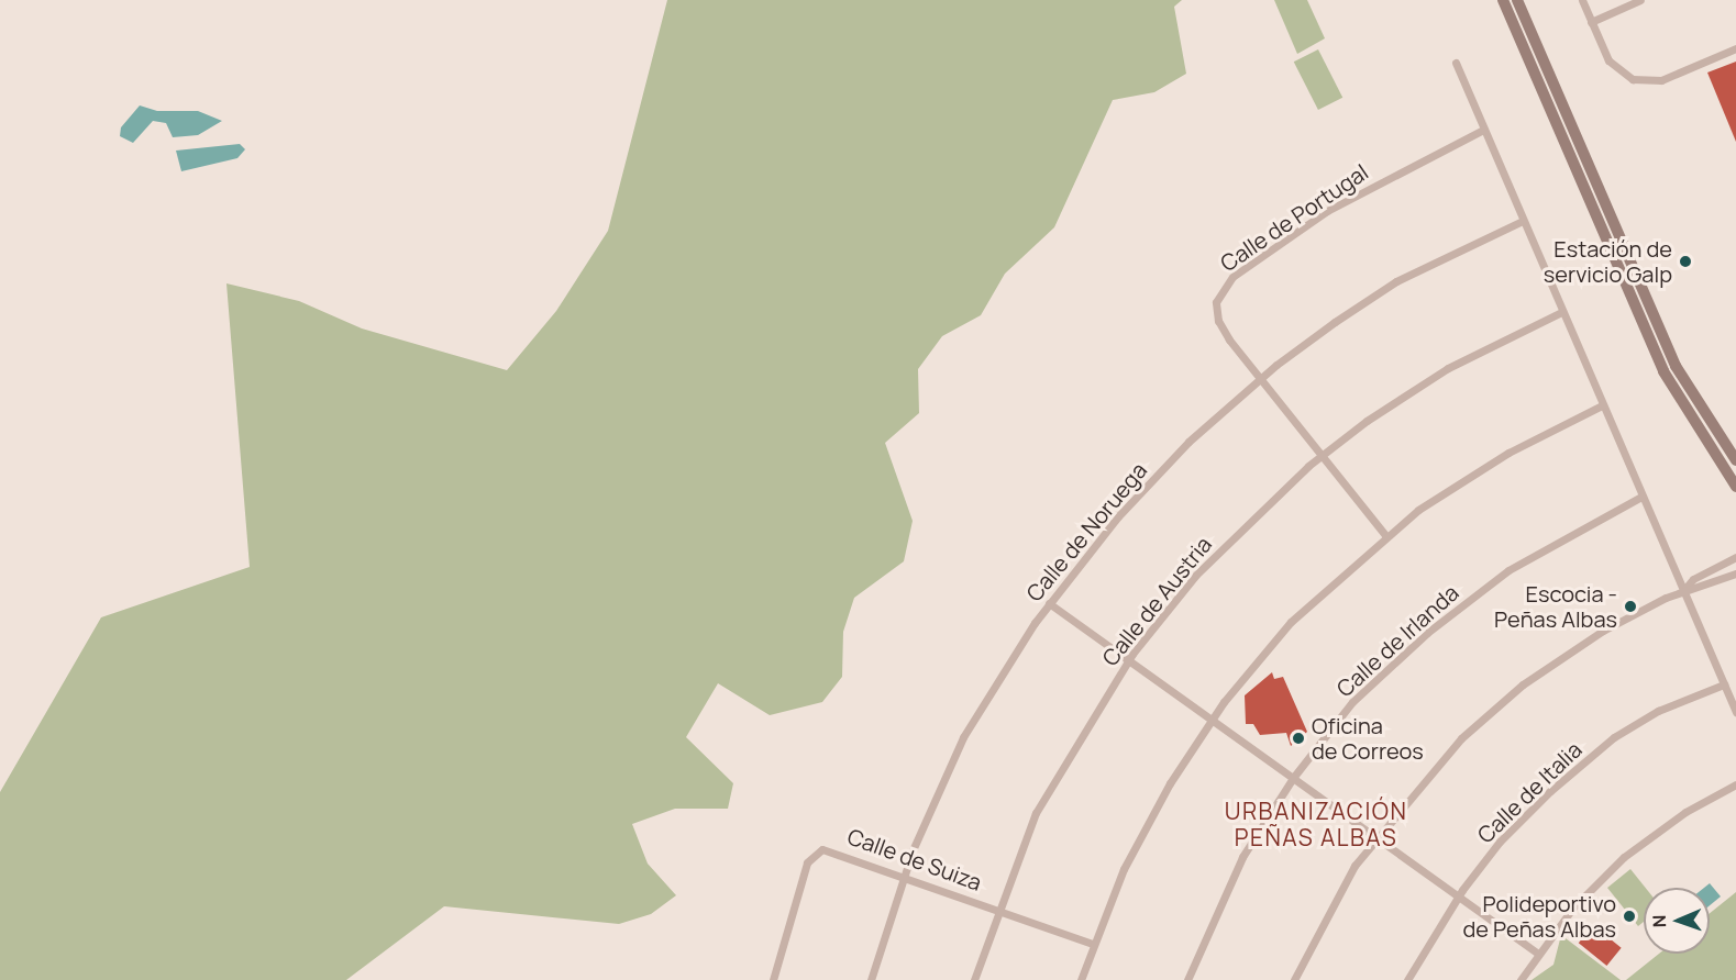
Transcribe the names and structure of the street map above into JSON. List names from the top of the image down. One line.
{"streets":{"street":["Calle de Portugal","Calle de Noruega","Calle de Austria","Calle de Irlanda","Calle de Italia","Calle de Suiza"]},"crossings":[["Calle de Portugal","Calle de Noruega"],["Calle de Portugal","Calle de Austria"],["Calle de Noruega","Calle de Suiza"],["Calle de Austria","Calle de Suiza"]],"districts":["URBANIZACIÓN PEÑAS ALBAS"],"places":["Estación de servicio Galp","Escocia - Peñas Albas","Oficina de Correos","Polideportivo de Peñas Albas"],"north":"left"}
